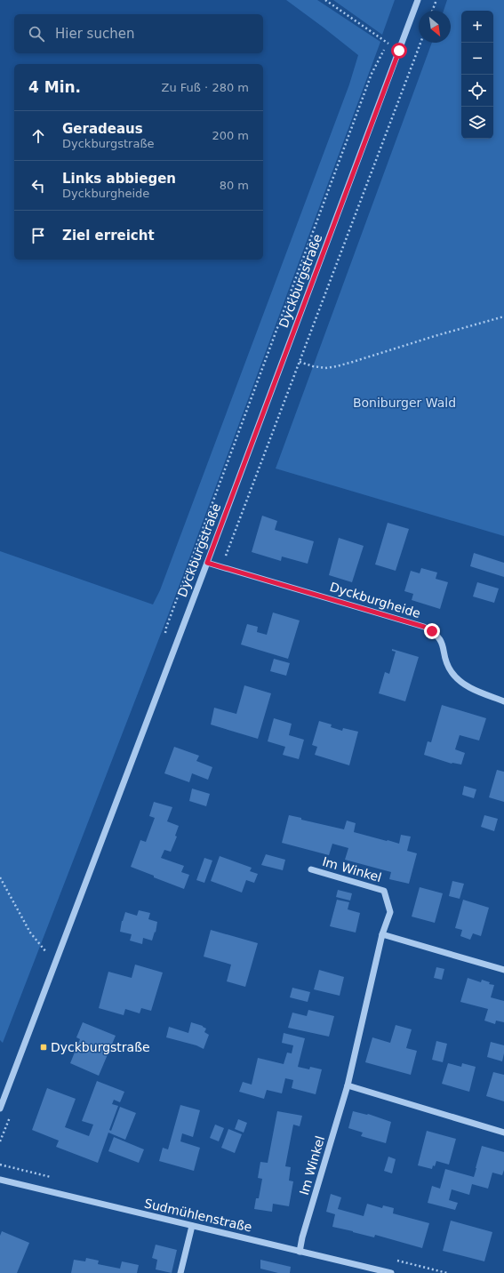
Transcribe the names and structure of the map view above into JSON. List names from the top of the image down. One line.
{"streets":{"street":["Dyckburgstraße","Dyckburgheide","Im Winkel","Sudmühlenstraße"]},"crossings":[["Dyckburgstraße","Dyckburgheide"],["Im Winkel","Sudmühlenstraße"]],"parks":["Boniburger Wald"],"places":{"transit":["Dyckburgstraße"]},"north":"bottom right","page":{"map_buttons":["+","−"],"search":"Hier suchen","heading":["4 Min.","Zu Fuß · 280 m"],"list":[["Geradeaus","Dyckburgstraße","200 m"],["Links abbiegen","Dyckburgheide","80 m"],"Ziel erreicht"]}}
